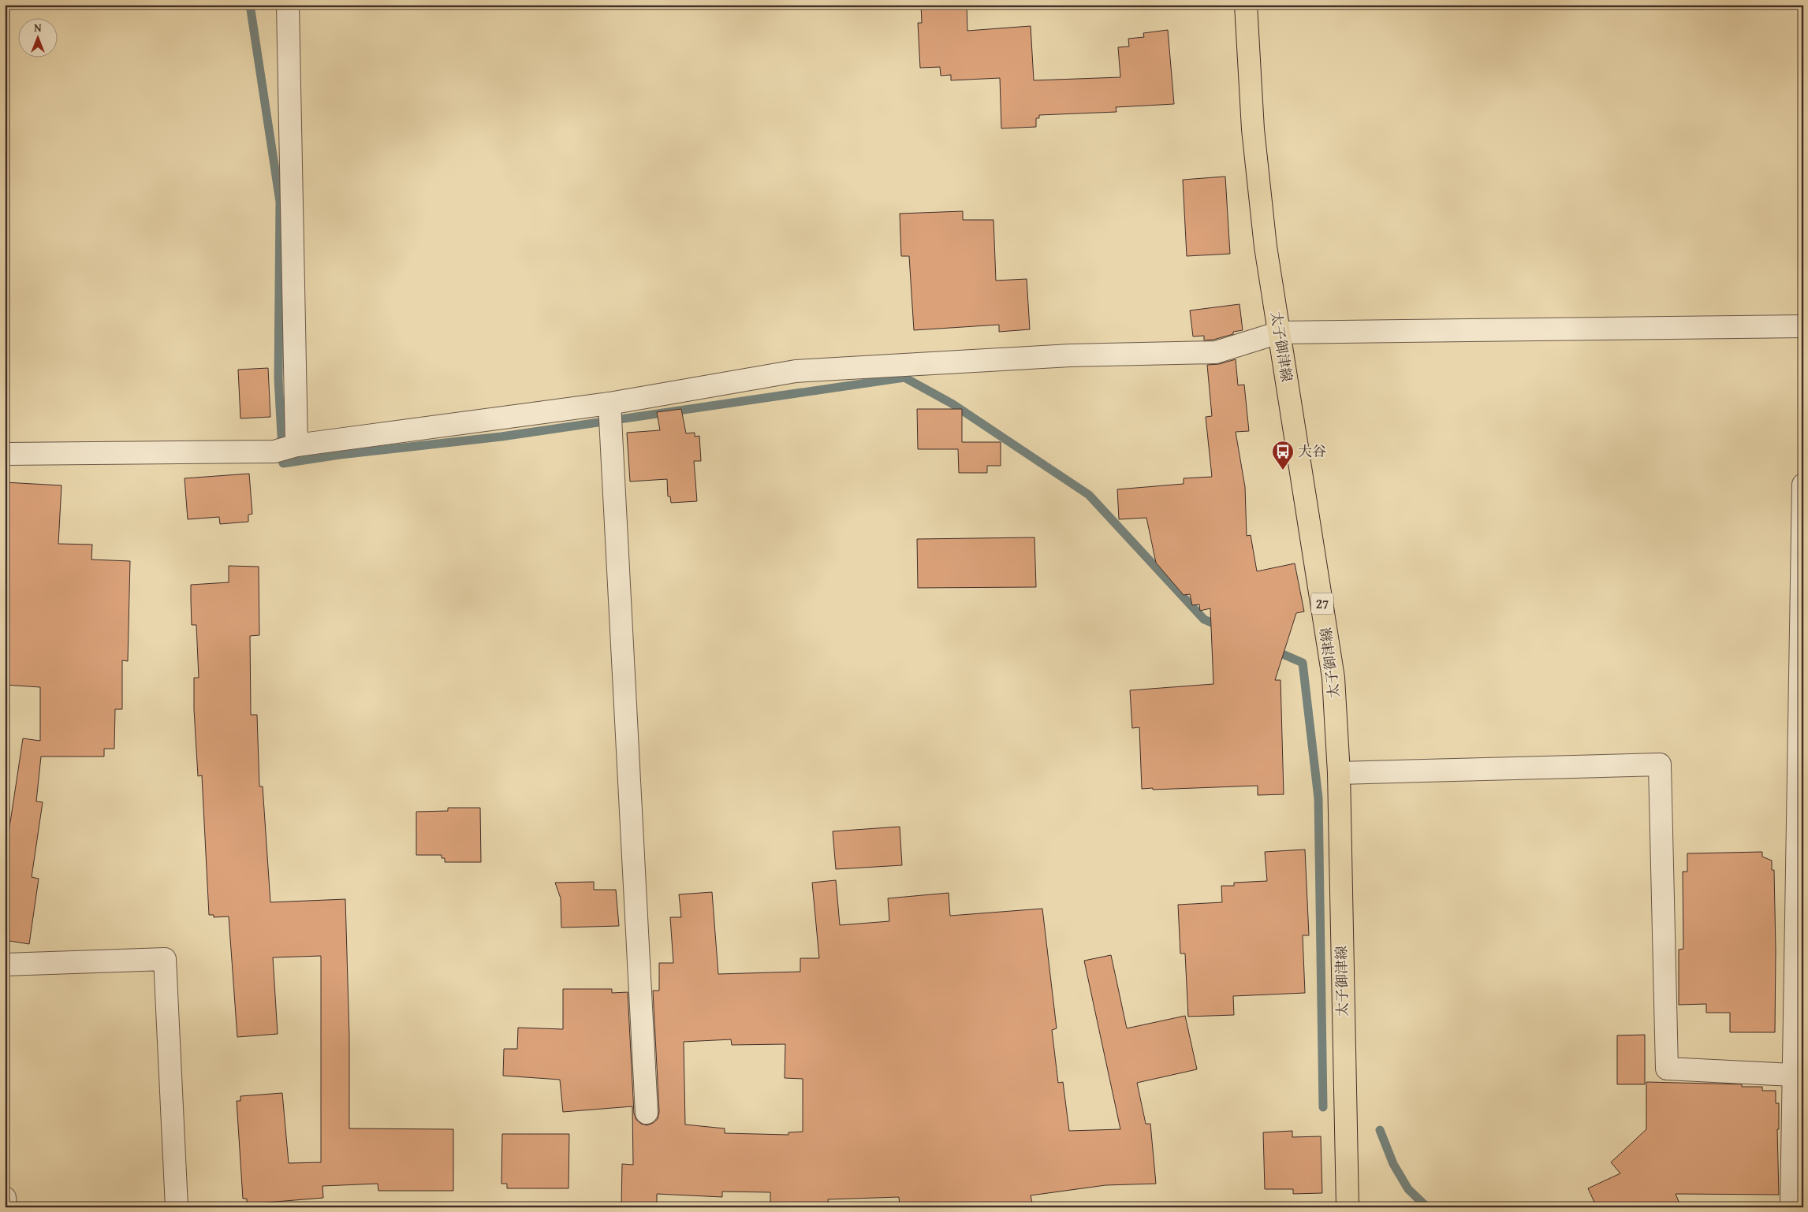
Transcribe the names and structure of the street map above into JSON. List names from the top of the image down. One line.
{"streets":{"main road":["太子御津線","27"]},"places":{"bus stop":["大谷"]},"north":"top"}
